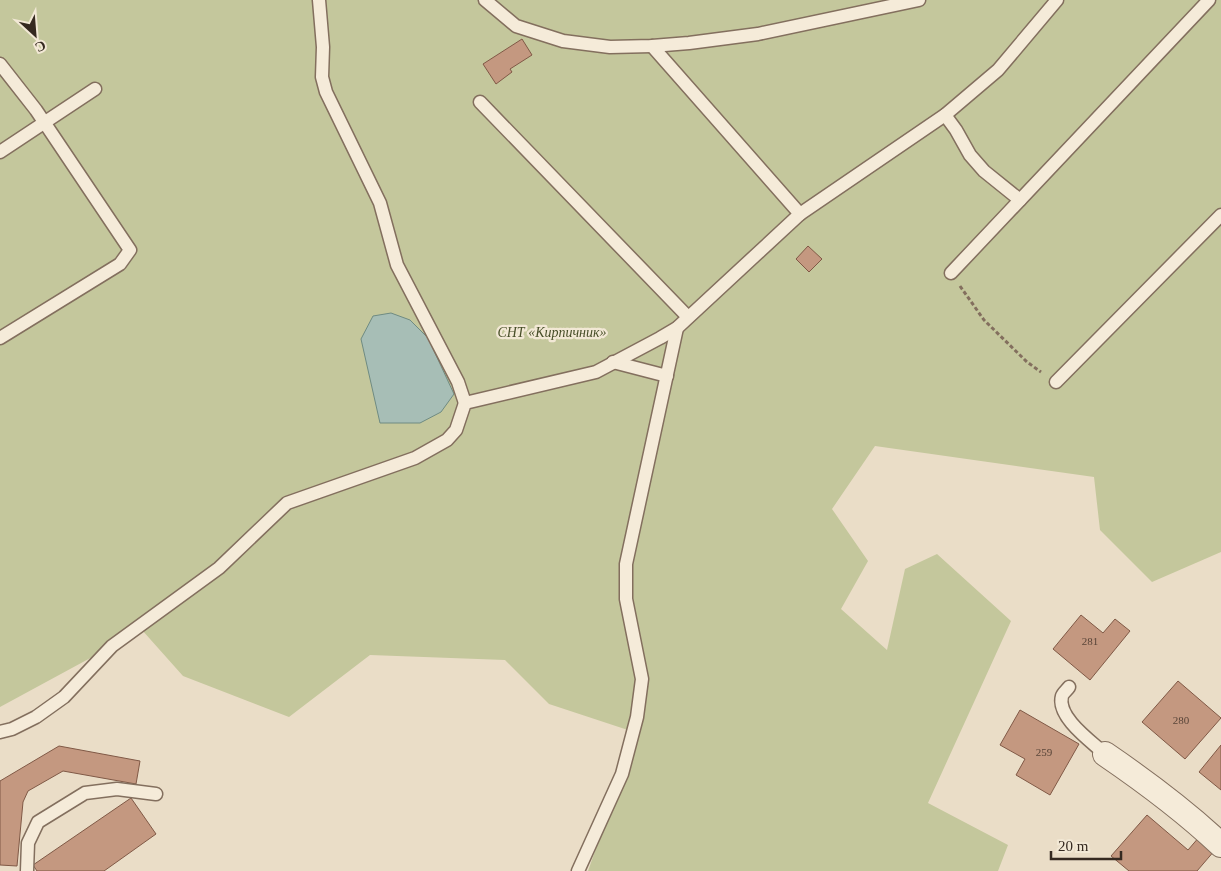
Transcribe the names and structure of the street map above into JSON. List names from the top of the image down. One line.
{"parks":["СНТ «Кирпичник»"],"house_numbers":["281","280","259"],"scale_bar":"20 m","north":"bottom right"}
